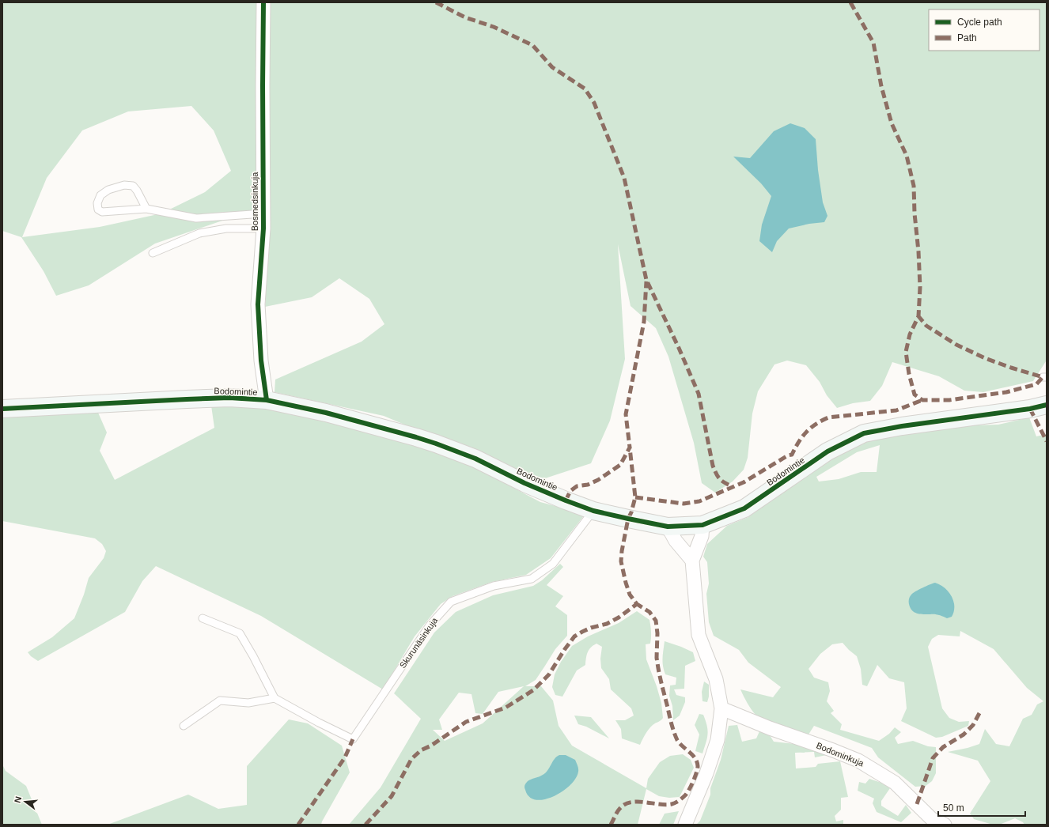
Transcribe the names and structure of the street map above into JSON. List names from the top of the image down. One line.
{"streets":{"street":["Bosmedsinkuja","Bodomintie","Bodominkuja"],"lane":["Skurunäsinkuja"]},"crossings":[["Bosmedsinkuja","Bodomintie"],["Bodomintie","Skurunäsinkuja"]],"legend":["Cycle path","Path"],"scale_bar":"50 m","north":"left"}
